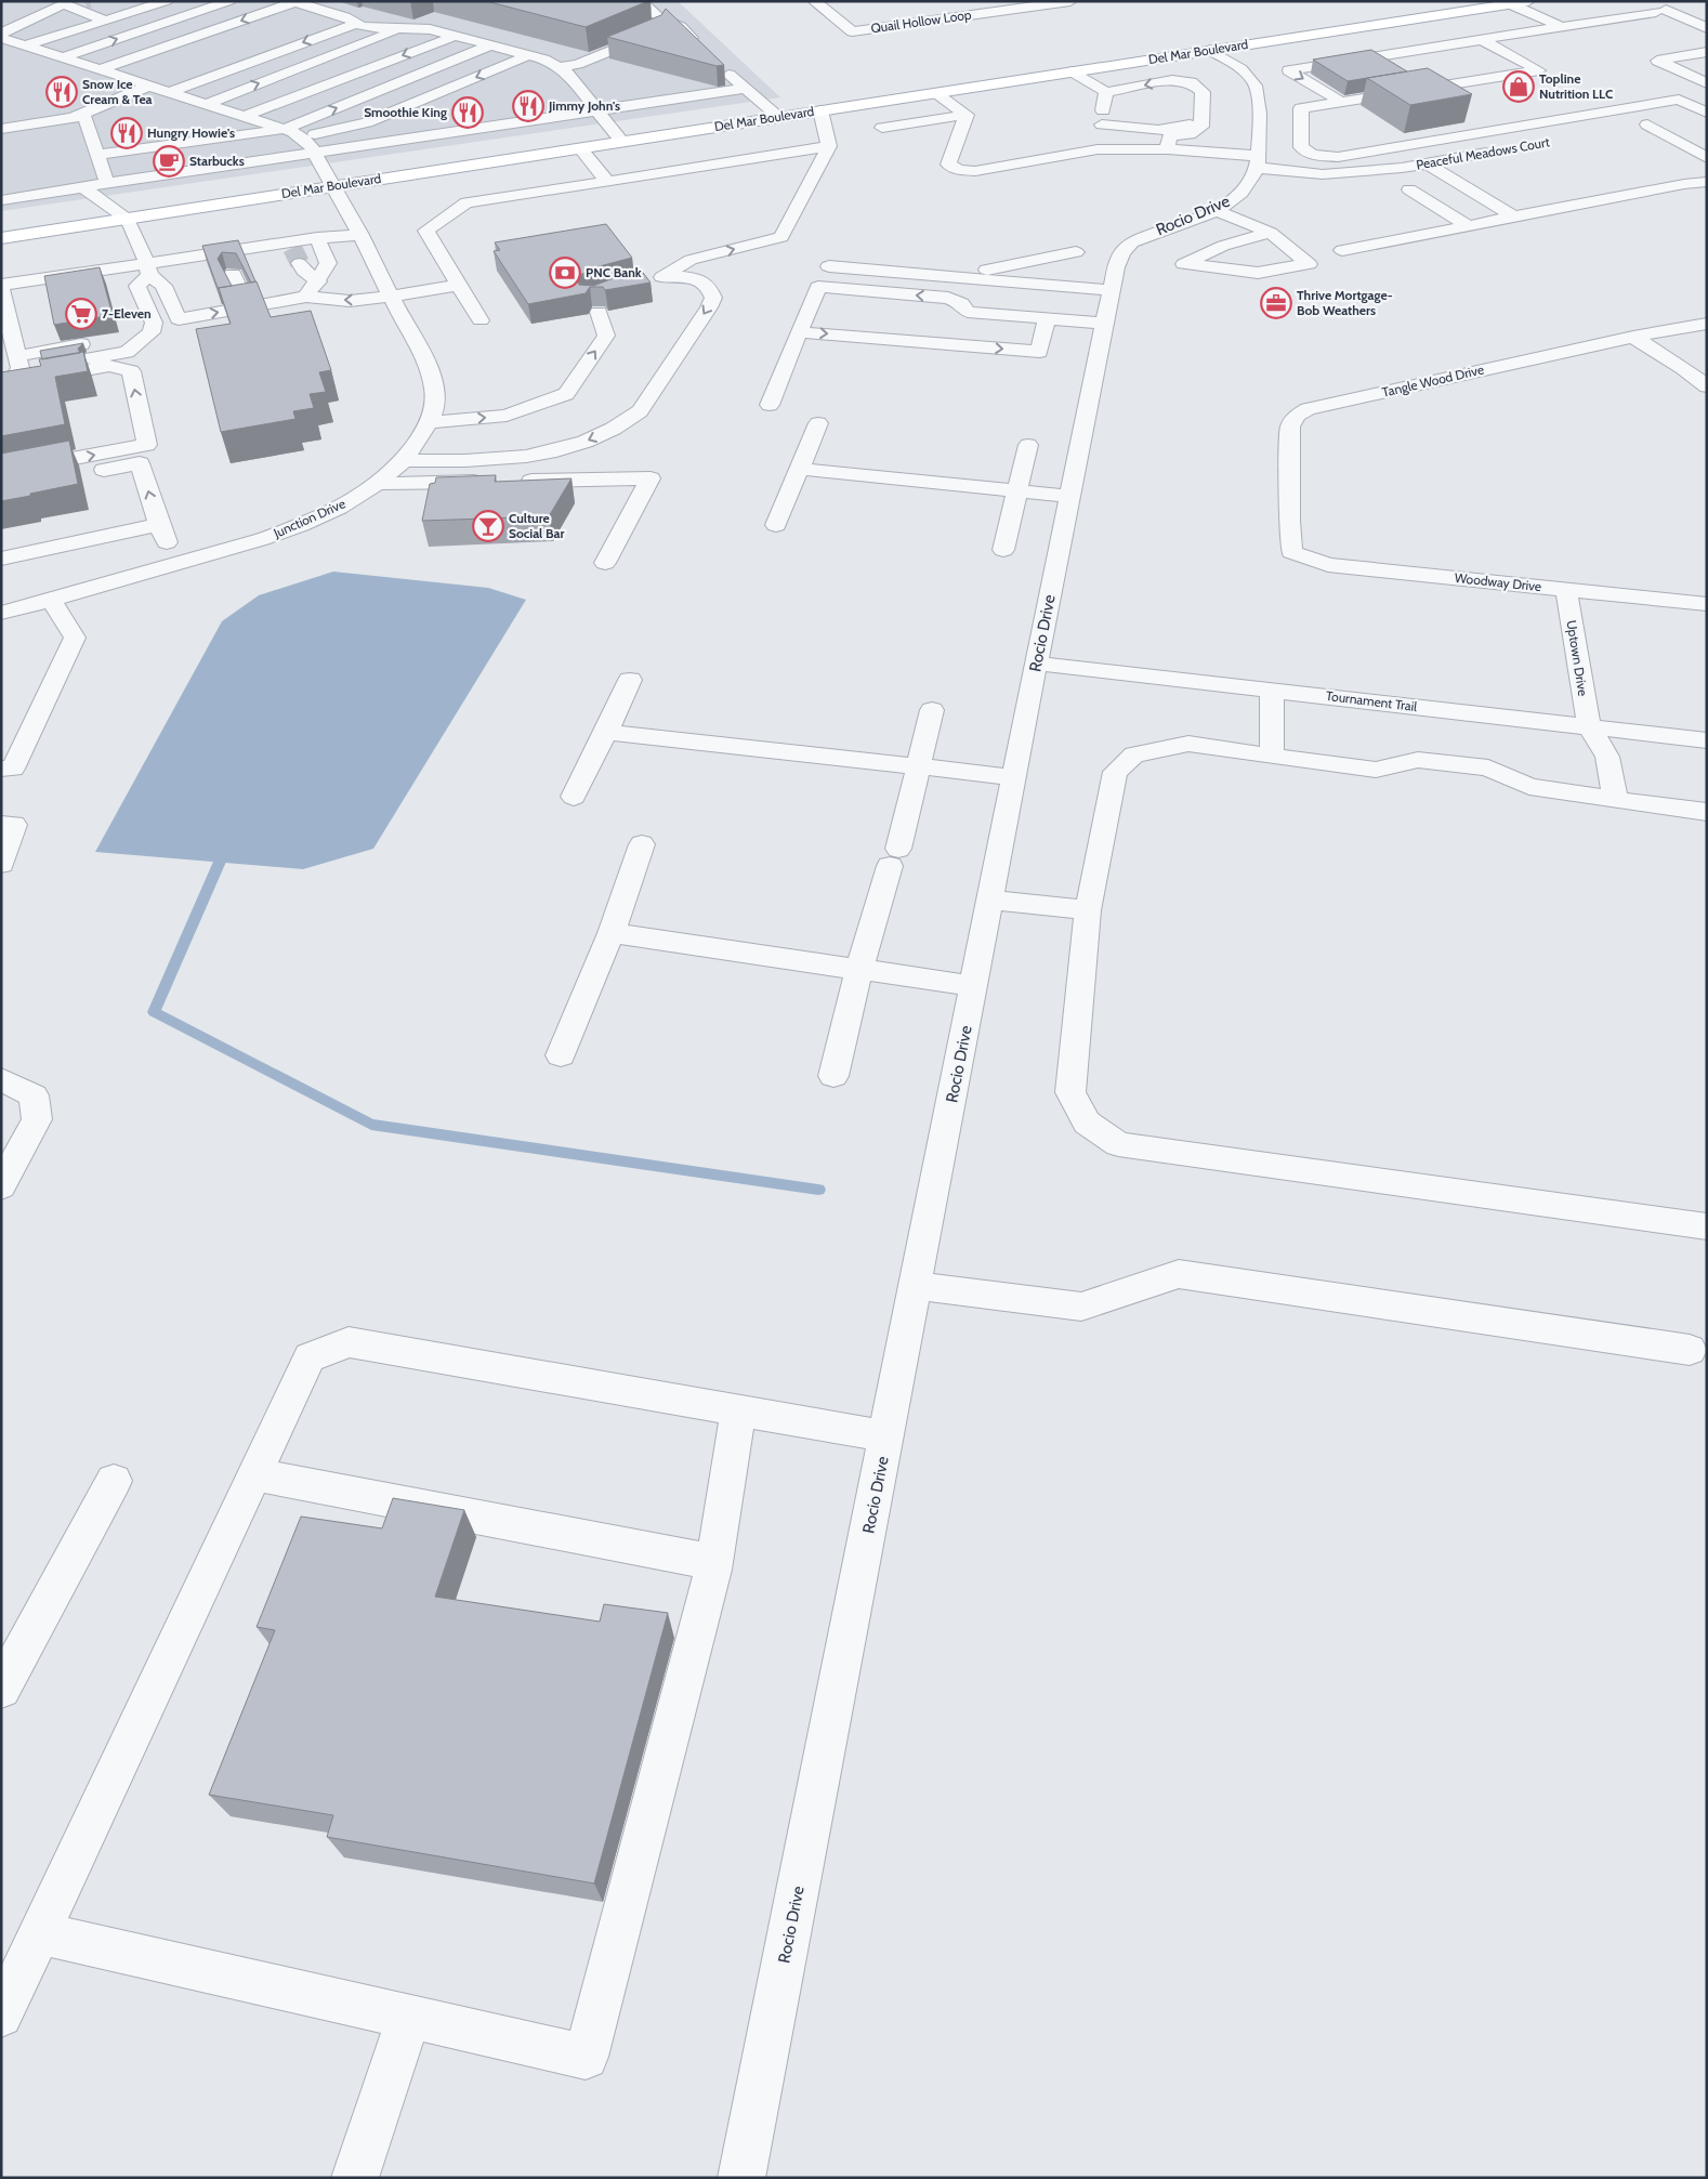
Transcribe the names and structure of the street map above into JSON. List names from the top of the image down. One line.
{"streets":{"main road":["Del Mar Boulevard"],"street":["Quail Hollow Loop","Peaceful Meadows Court","Rocio Drive","Tangle Wood Drive","Junction Drive","Woodway Drive","Uptown Drive","Tournament Trail"]},"crossings":[["Del Mar Boulevard","Rocio Drive"],["Del Mar Boulevard","Junction Drive"],["Peaceful Meadows Court","Rocio Drive"],["Rocio Drive","Tournament Trail"],["Tangle Wood Drive","Woodway Drive"],["Woodway Drive","Uptown Drive"],["Uptown Drive","Tournament Trail"]],"places":{"shop":["Topline Nutrition LLC"],"restaurant":["Snow Ice Cream & Tea","Jimmy John's","Smoothie King","Hungry Howie's"],"cafe":["Starbucks"],"bank":["PNC Bank"],"office":["Thrive Mortgage- Bob Weathers"],"supermarket":["7-Eleven"],"bar":["Culture Social Bar"]}}
